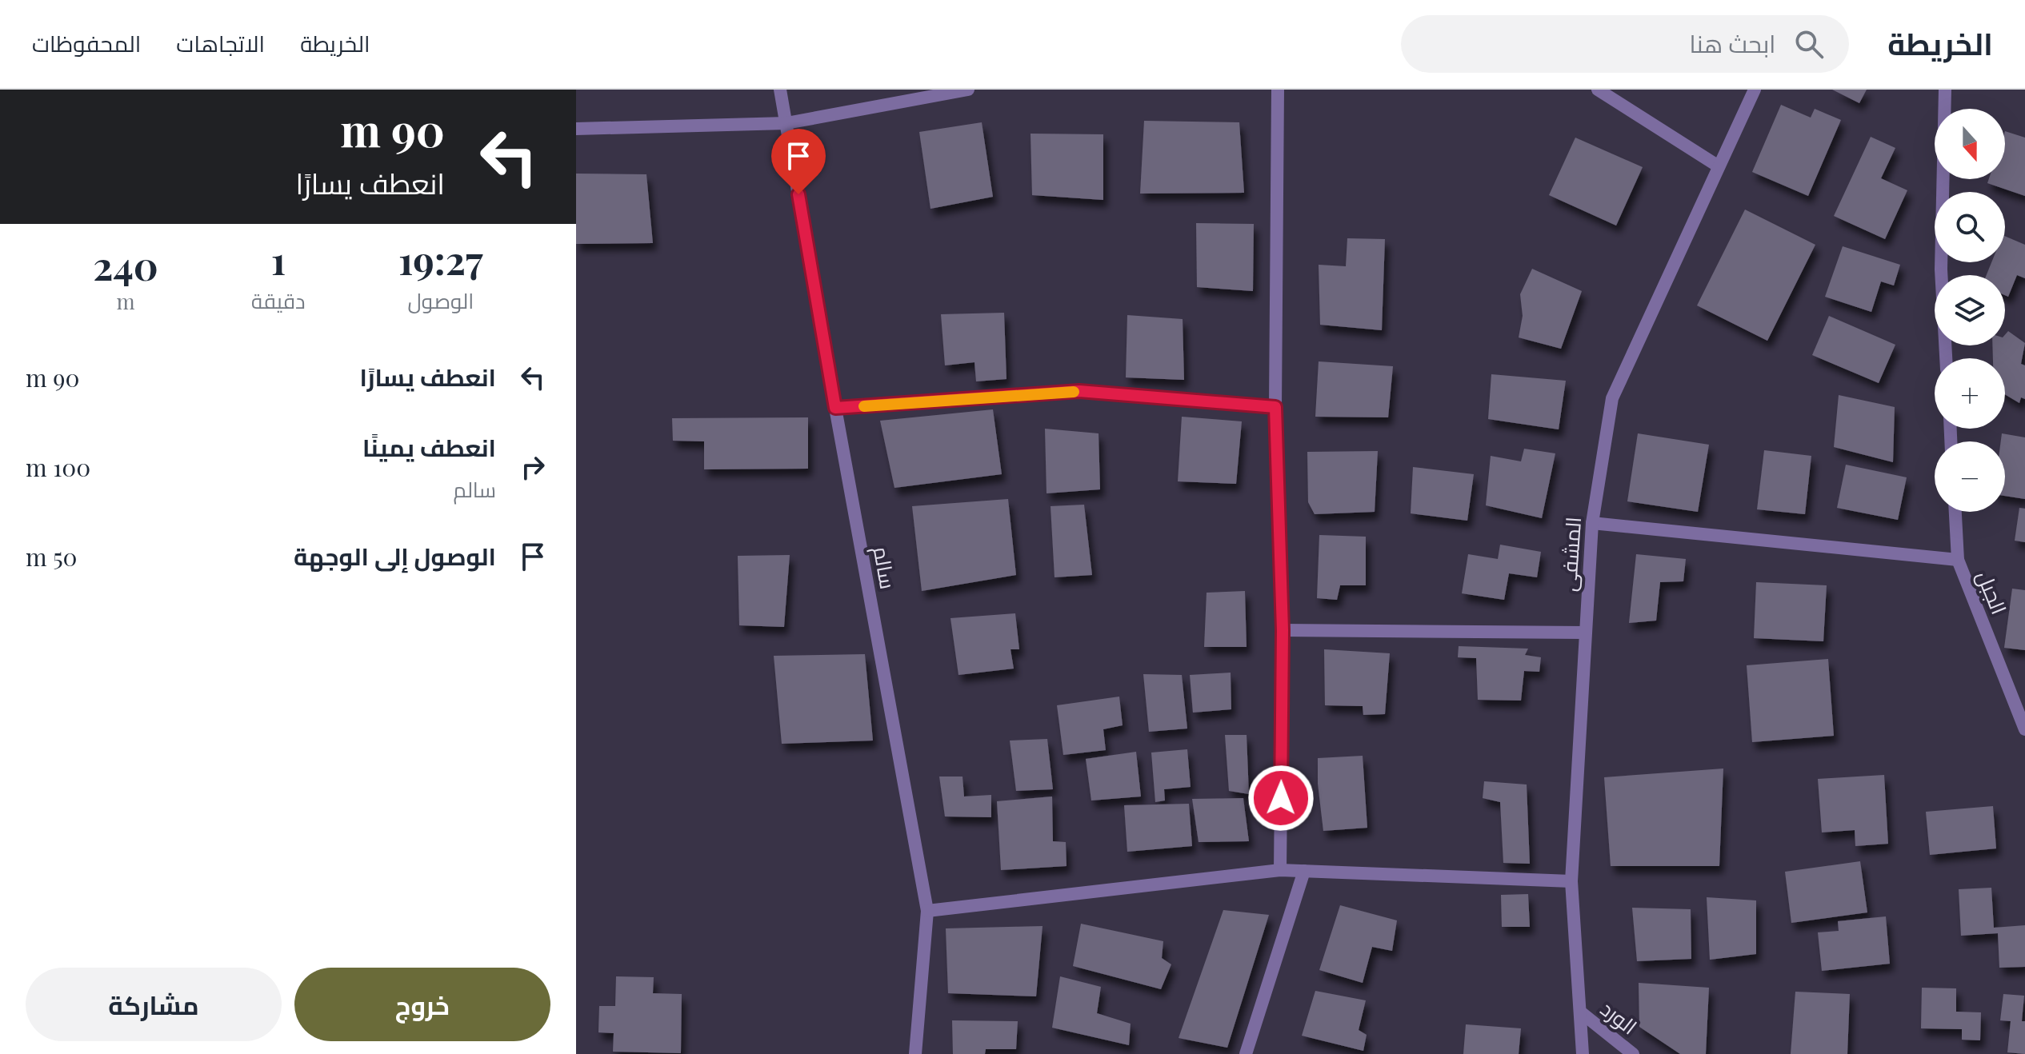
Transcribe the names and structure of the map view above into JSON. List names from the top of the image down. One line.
{"streets":{"street":["المشفى","سالم","الجبل","الورد"]},"crossings":[["المشفى","الورد"]],"north":"bottom","page":{"header":"الخريطة","search":"ابحث هنا","nav":["الخريطة","الاتجاهات","المحفوظات"],"turn":["90 m","انعطف يسارًا"],"map_buttons":["+","−"],"eta":["19:27","الوصول","1","دقيقة","240","m"],"list":[{"name":"انعطف يسارًا","value":"90 m"},{"name":"انعطف يمينًا","note":"سالم","value":"100 m"},{"name":"الوصول إلى الوجهة","value":"50 m"}],"buttons":["خروج","مشاركة"]}}
